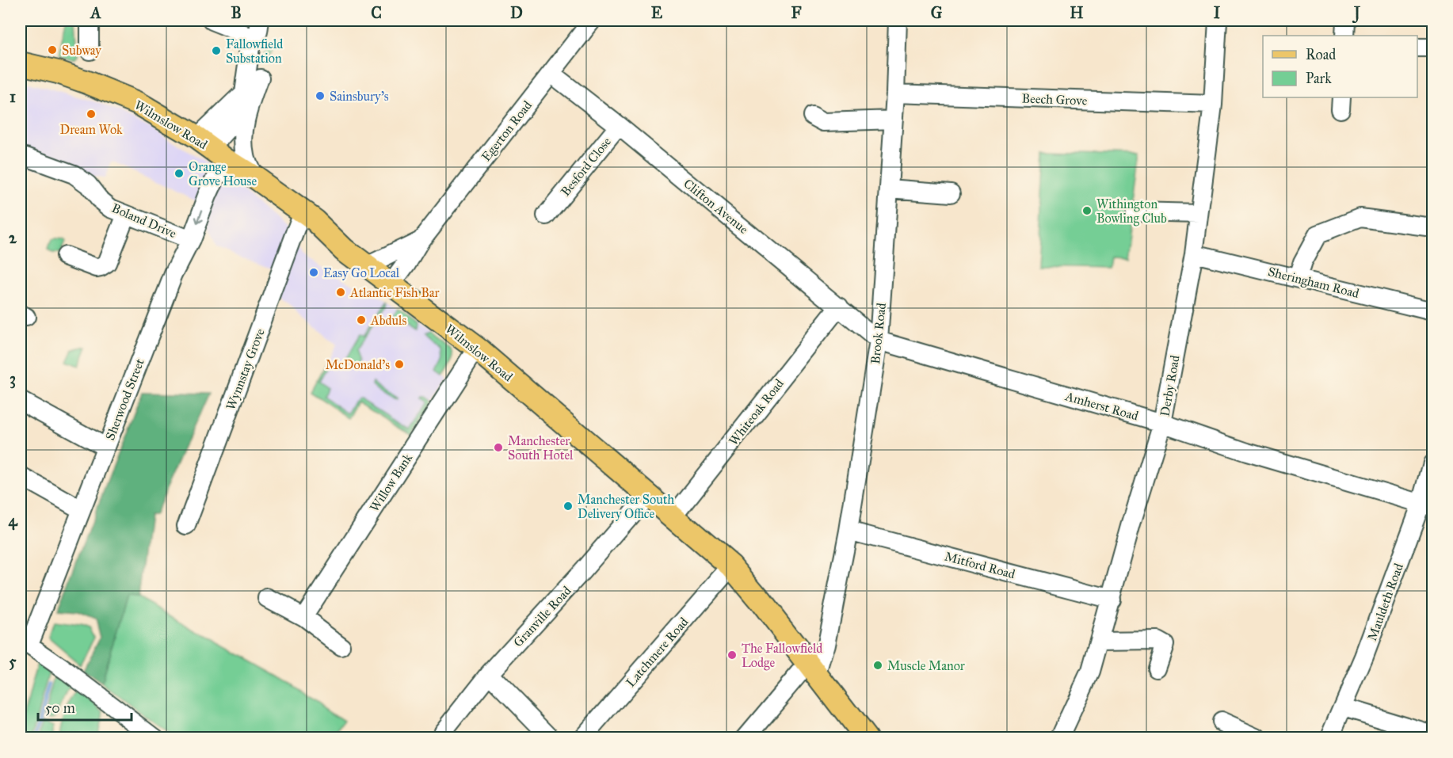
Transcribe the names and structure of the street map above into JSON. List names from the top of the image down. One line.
{"streets":{"main road":["Wilmslow Road"],"street":["Beech Grove","Egerton Road","Besford Close","Clifton Avenue","Boland Drive","Sheringham Road","Brook Road","Wynnstay Grove","Derby Road","Sherwood Street","Amherst Road","Whiteoak Road","Willow Bank","Mitford Road","Mauldeth Road","Granville Road","Latchmere Road"]},"crossings":[["Beech Grove","Brook Road"],["Beech Grove","Derby Road"],["Wilmslow Road","Egerton Road"],["Wilmslow Road","Brook Road"],["Wilmslow Road","Wynnstay Grove"],["Wilmslow Road","Sherwood Street"],["Wilmslow Road","Whiteoak Road"],["Wilmslow Road","Willow Bank"],["Wilmslow Road","Granville Road"],["Wilmslow Road","Latchmere Road"],["Egerton Road","Clifton Avenue"],["Besford Close","Clifton Avenue"],["Clifton Avenue","Brook Road"],["Clifton Avenue","Amherst Road"],["Clifton Avenue","Whiteoak Road"],["Boland Drive","Sherwood Street"],["Sheringham Road","Derby Road"],["Brook Road","Amherst Road"],["Brook Road","Mitford Road"],["Derby Road","Amherst Road"],["Derby Road","Mitford Road"],["Amherst Road","Mauldeth Road"]],"places":["Subway","Fallowfield Substation","Sainsbury's","Dream Wok","Orange Grove House","Withington Bowling Club","Easy Go Local","Atlantic Fish Bar","Abduls","McDonald's","Manchester South Hotel","Manchester South Delivery Office","The Fallowfield Lodge","Muscle Manor"],"legend":["Road","Park"],"scale_bar":"50 m","grid":{"columns":["A","B","C","D","E","F","G","H","I","J"],"rows":["1","2","3","4","5"]}}
